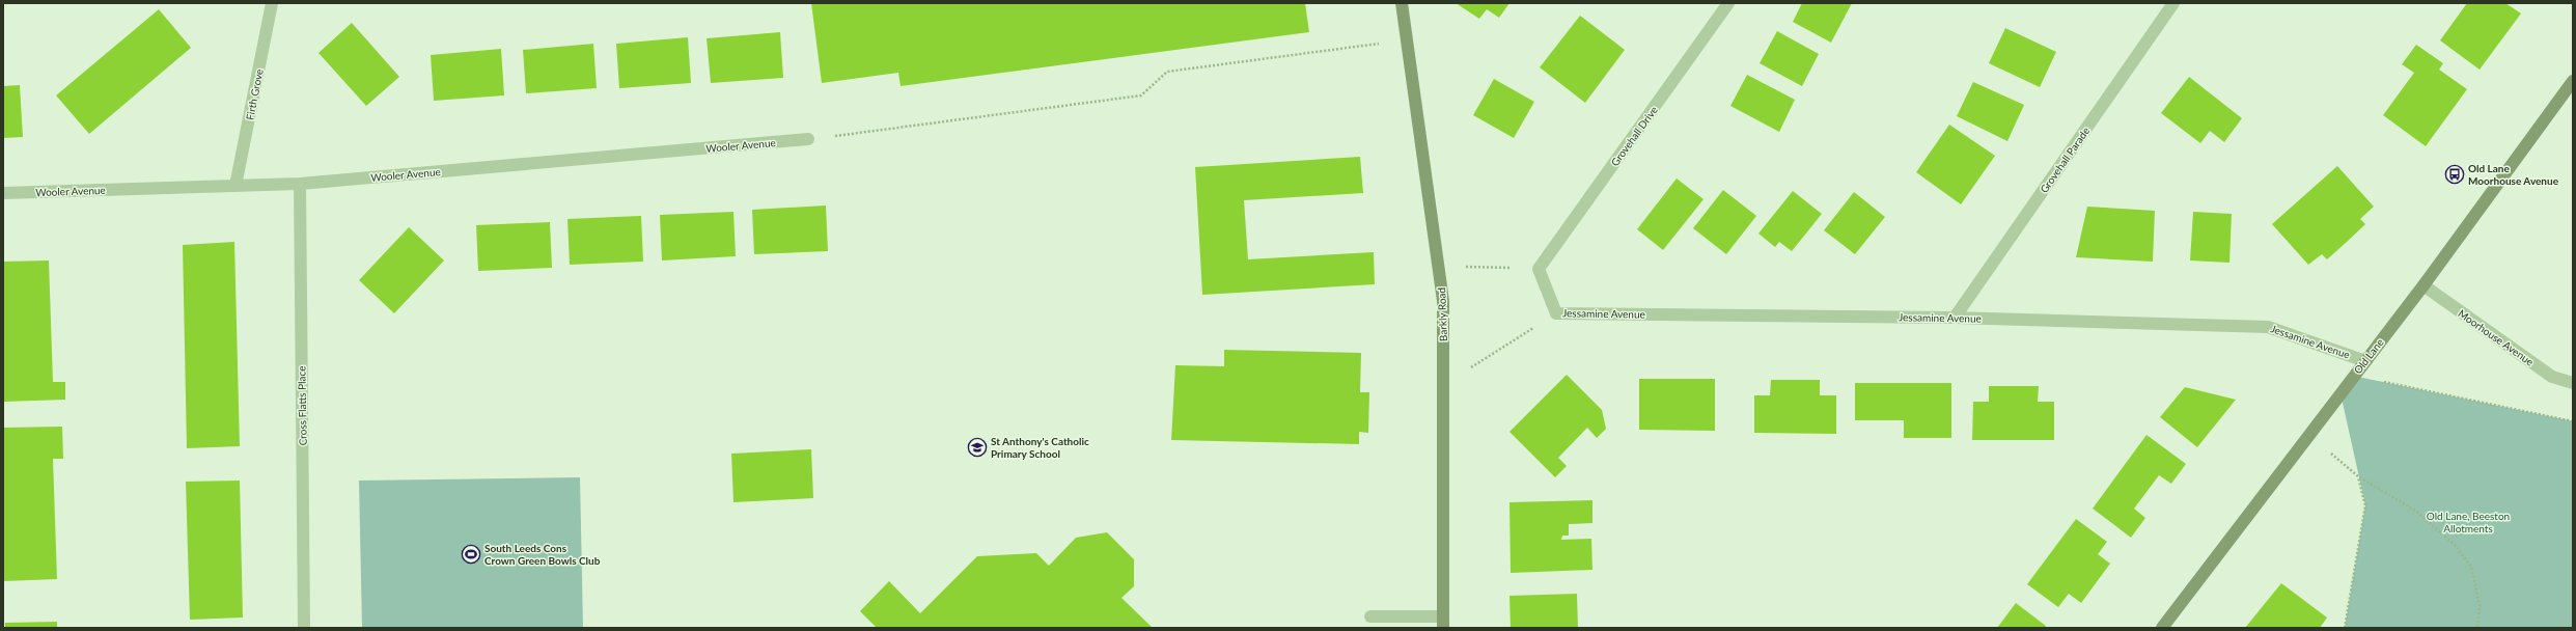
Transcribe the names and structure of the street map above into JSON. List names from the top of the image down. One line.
{"streets":{"street":["Firth Grove","Grovehall Drive","Wooler Avenue","Grovehall Parade","Jessamine Avenue","Barkly Road","Moorhouse Avenue","Old Lane","Cross Flatts Place"]},"crossings":[["Firth Grove","Wooler Avenue"],["Grovehall Drive","Jessamine Avenue"],["Wooler Avenue","Cross Flatts Place"],["Grovehall Parade","Jessamine Avenue"],["Jessamine Avenue","Old Lane"],["Moorhouse Avenue","Old Lane"]],"parks":["Old Lane, Beeston Allotments"],"places":{"bus stop":["Old Lane Moorhouse Avenue"],"school or university":["St Anthony's Catholic Primary School"],"sports":["South Leeds Cons Crown Green Bowls Club"]}}
